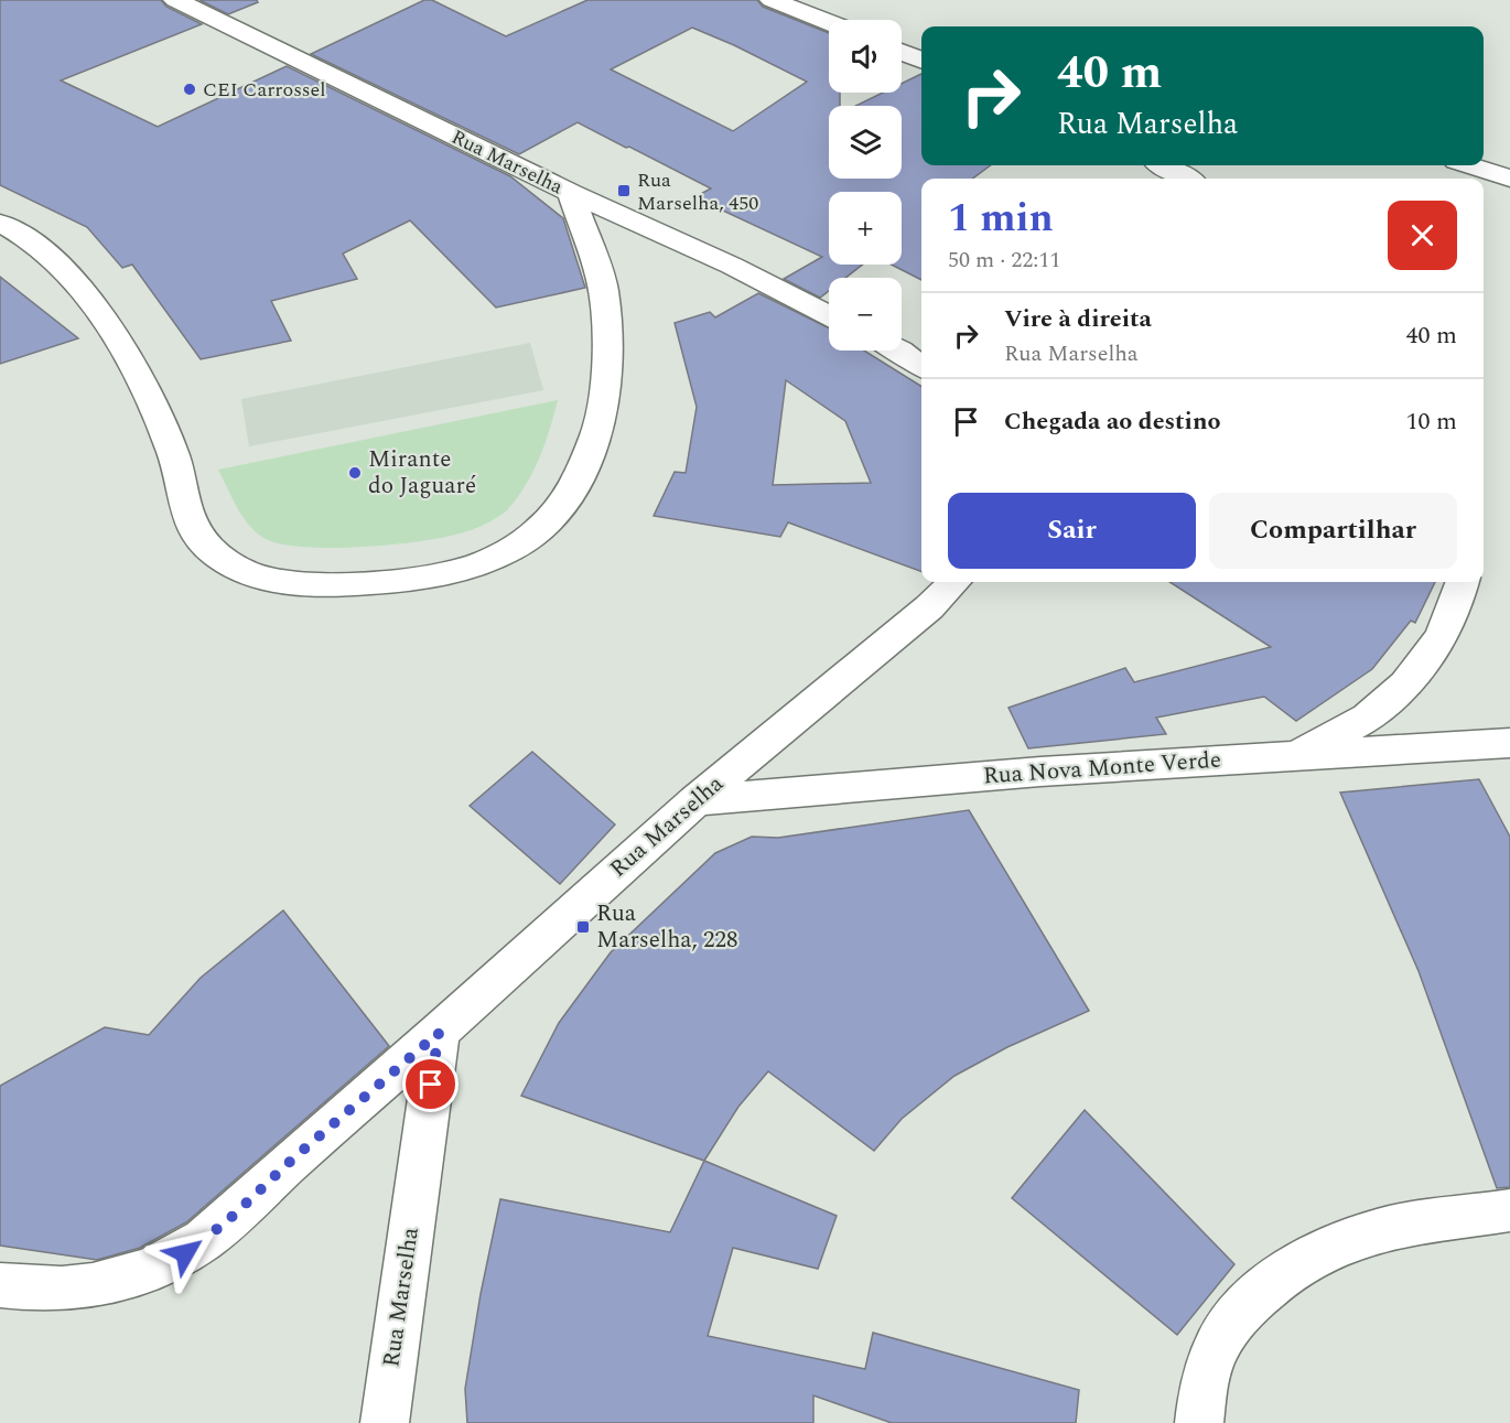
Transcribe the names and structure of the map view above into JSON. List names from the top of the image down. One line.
{"streets":{"street":["Rua Marselha","Rua Nova Monte Verde"]},"crossings":[["Rua Marselha","Rua Nova Monte Verde"]],"places":{"other":["CEI Carrossel","Mirante do Jaguaré"],"transit":["Rua Marselha, 450","Rua Marselha, 228"]},"page":{"map_buttons":["+","−"],"turn":["40 m","Rua Marselha"],"heading":["1 min","50 m · 22:11"],"list":[{"name":"Vire à direita","note":"Rua Marselha","value":"40 m"},{"name":"Chegada ao destino","value":"10 m"}],"buttons":["Sair","Compartilhar"]}}
